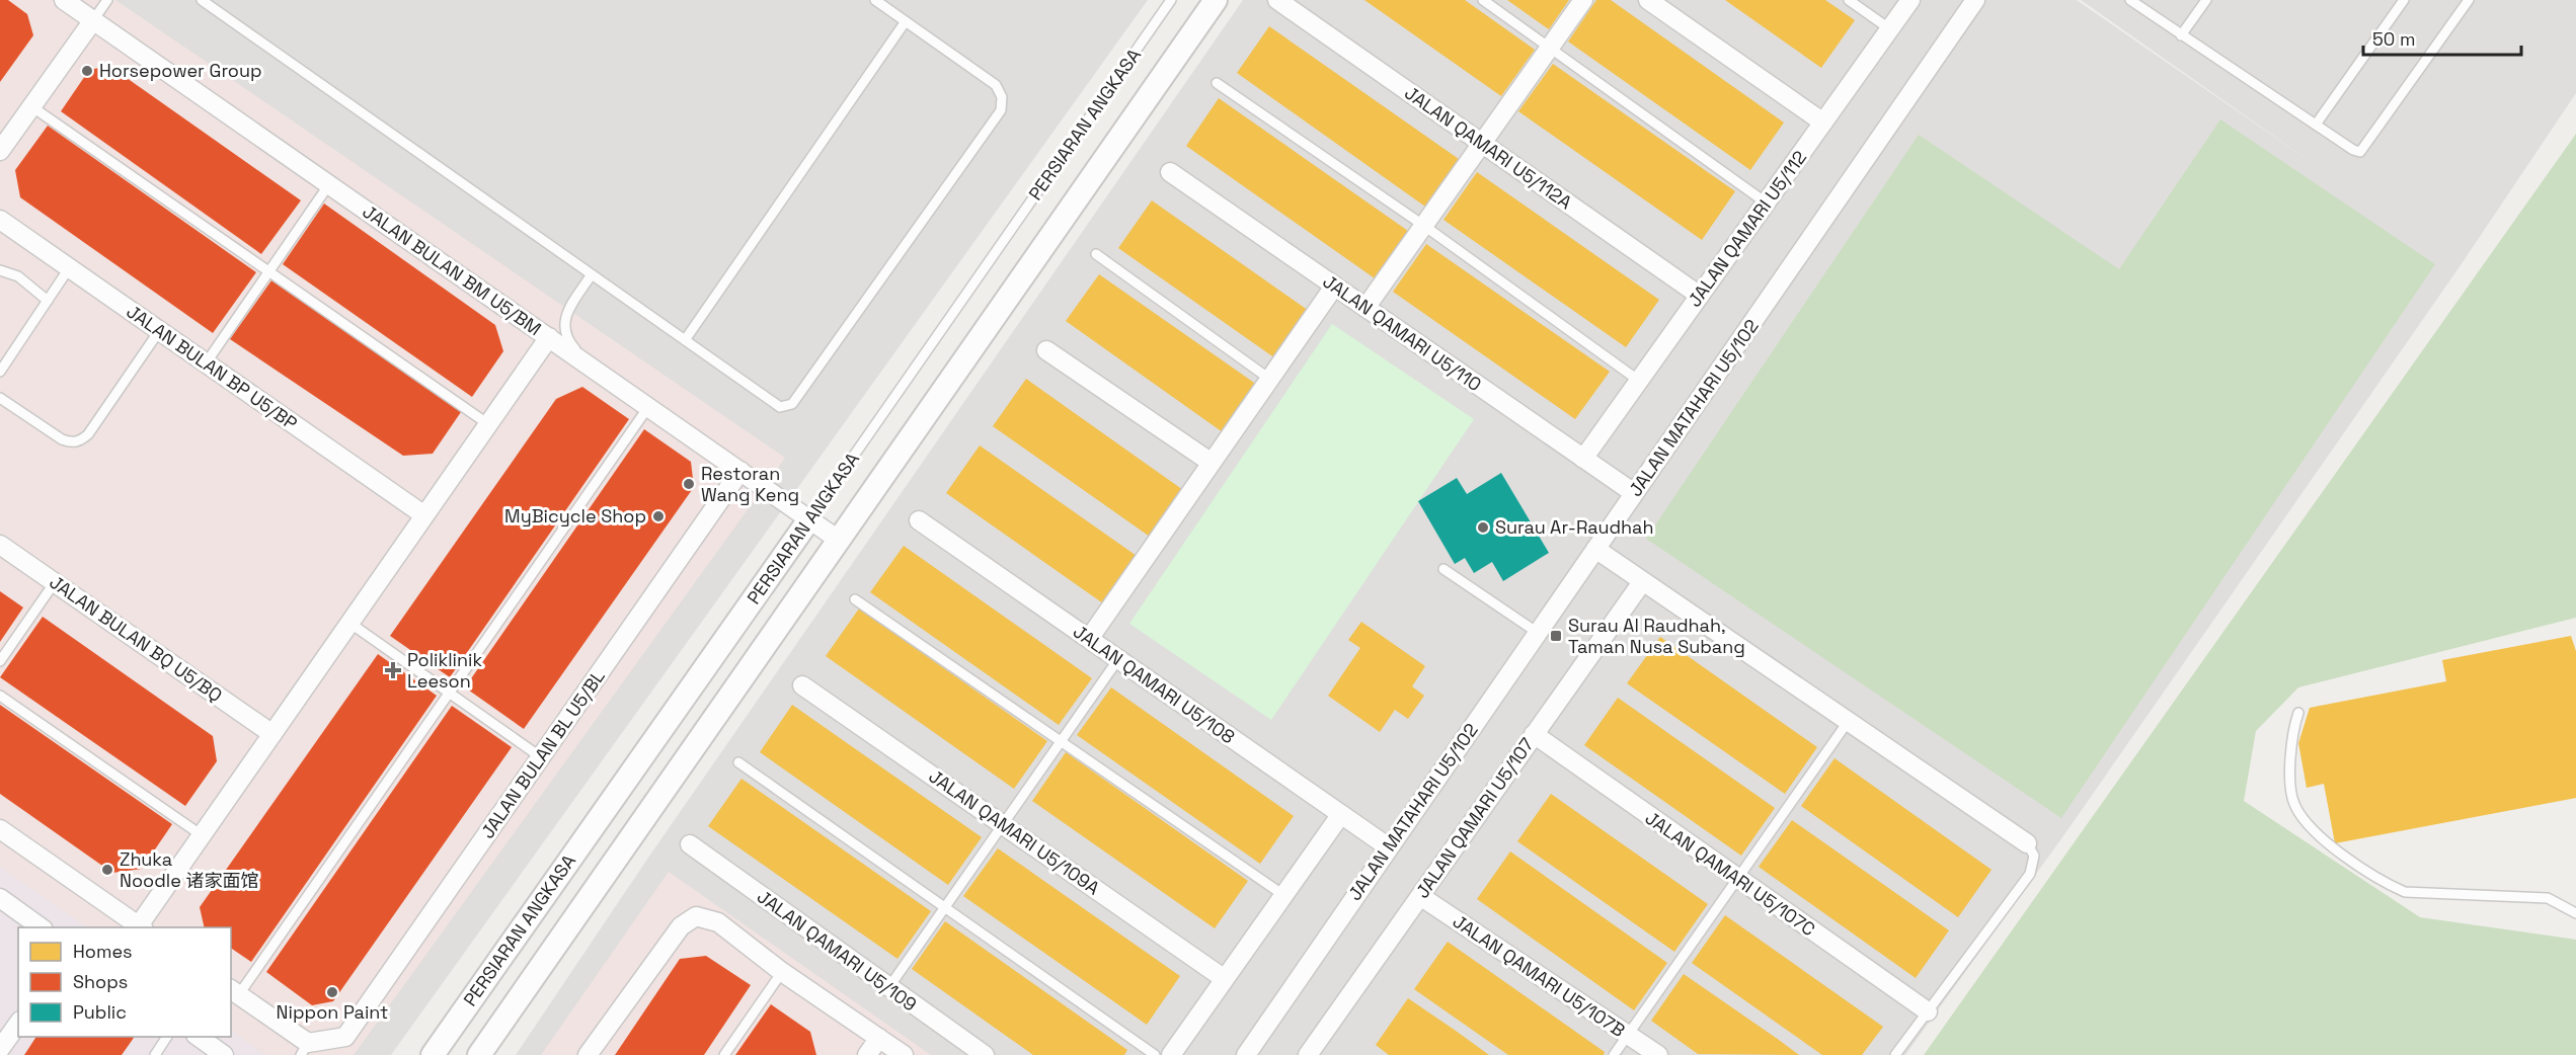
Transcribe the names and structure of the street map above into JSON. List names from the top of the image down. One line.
{"streets":{"street":["PERSIARAN ANGKASA","JALAN QAMARI U5/112A","JALAN QAMARI U5/112","JALAN BULAN BM U5/BM","JALAN QAMARI U5/110","JALAN BULAN BP U5/BP","JALAN MATAHARI U5/102","JALAN BULAN BQ U5/BQ","JALAN QAMARI U5/108","JALAN BULAN BL U5/BL","JALAN QAMARI U5/107","JALAN QAMARI U5/109A","JALAN QAMARI U5/107C","JALAN QAMARI U5/109","JALAN QAMARI U5/107B"]},"crossings":[["PERSIARAN ANGKASA","JALAN BULAN BM U5/BM"],["JALAN QAMARI U5/112A","JALAN QAMARI U5/112"],["JALAN QAMARI U5/112","JALAN QAMARI U5/110"],["JALAN BULAN BM U5/BM","JALAN BULAN BL U5/BL"],["JALAN QAMARI U5/110","JALAN MATAHARI U5/102"],["JALAN MATAHARI U5/102","JALAN QAMARI U5/108"],["JALAN QAMARI U5/107","JALAN QAMARI U5/107C"],["JALAN QAMARI U5/107","JALAN QAMARI U5/107B"]],"places":{"other":["Horsepower Group","Restoran Wang Keng","MyBicycle Shop","Surau Ar-Raudhah","Zhuka Noodle 诸家面馆","Nippon Paint"],"transit":["Surau Al Raudhah, Taman Nusa Subang"],"health":["Poliklinik Leeson"]},"legend":["Homes","Shops","Public"],"scale_bar":"50 m"}
